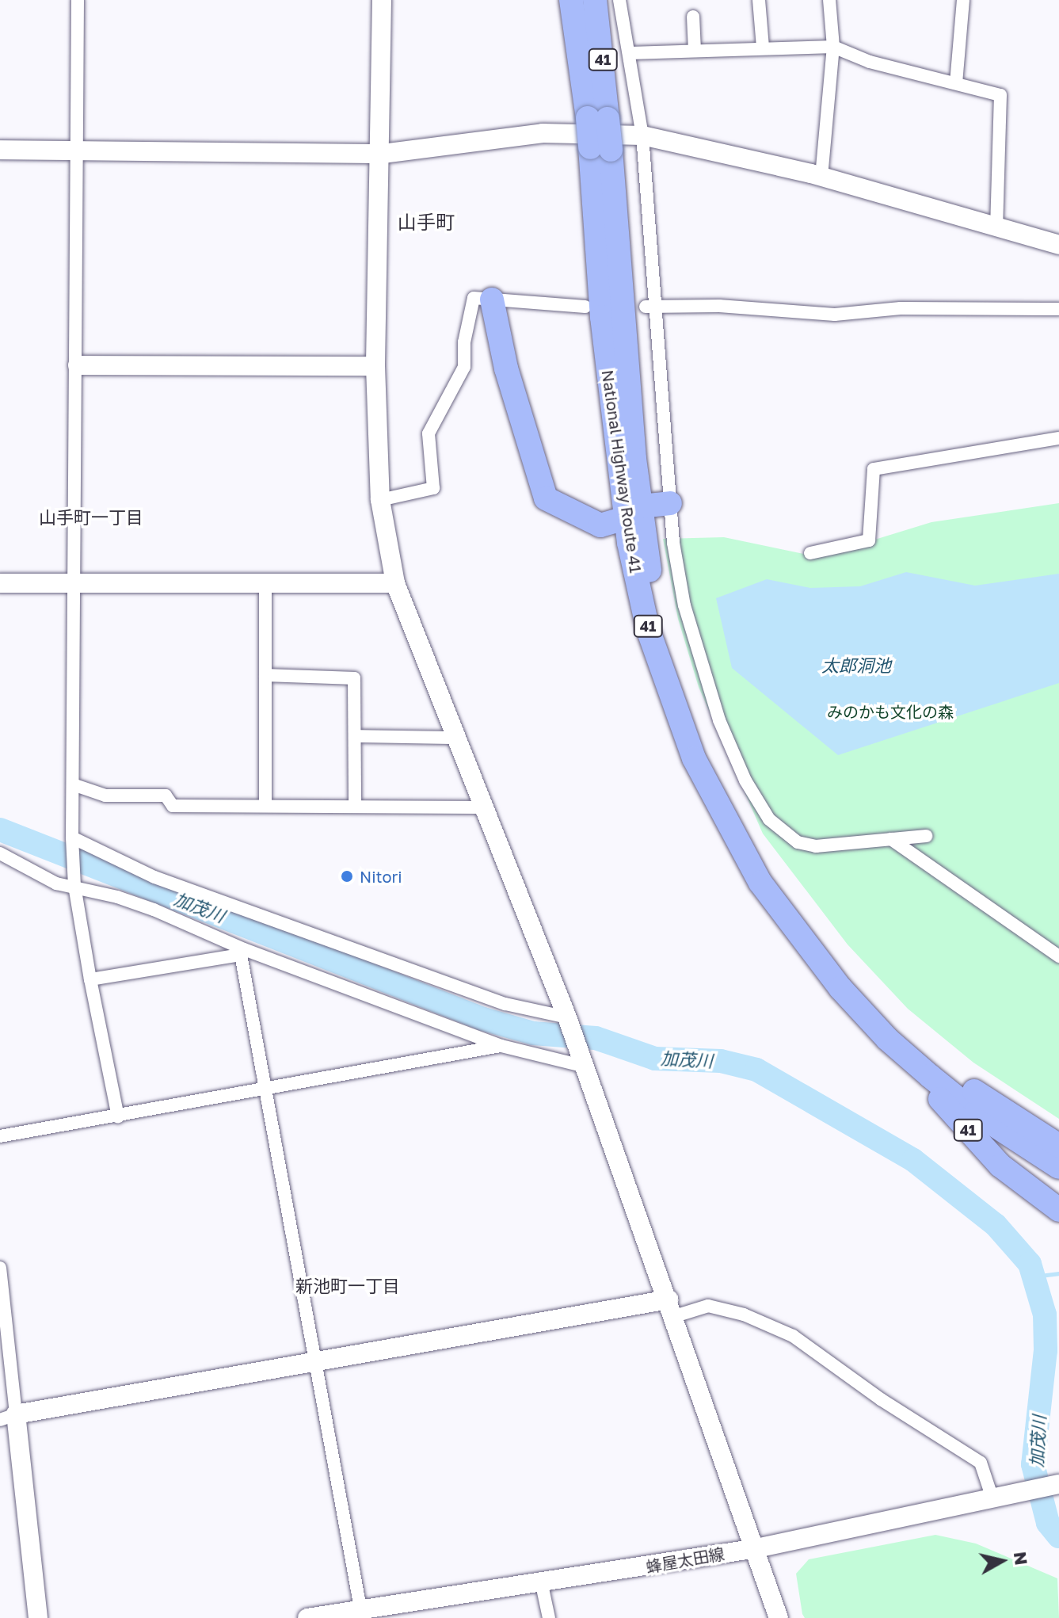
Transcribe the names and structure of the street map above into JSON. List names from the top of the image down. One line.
{"streets":{"highway":["41","National Highway Route 41"],"street":["蜂屋太田線"]},"crossings":[["41","National Highway Route 41"]],"districts":["山手町","山手町一丁目","新池町一丁目"],"water":["太郎洞池","加茂川"],"parks":["みのかも文化の森"],"places":["Nitori"],"north":"right"}
